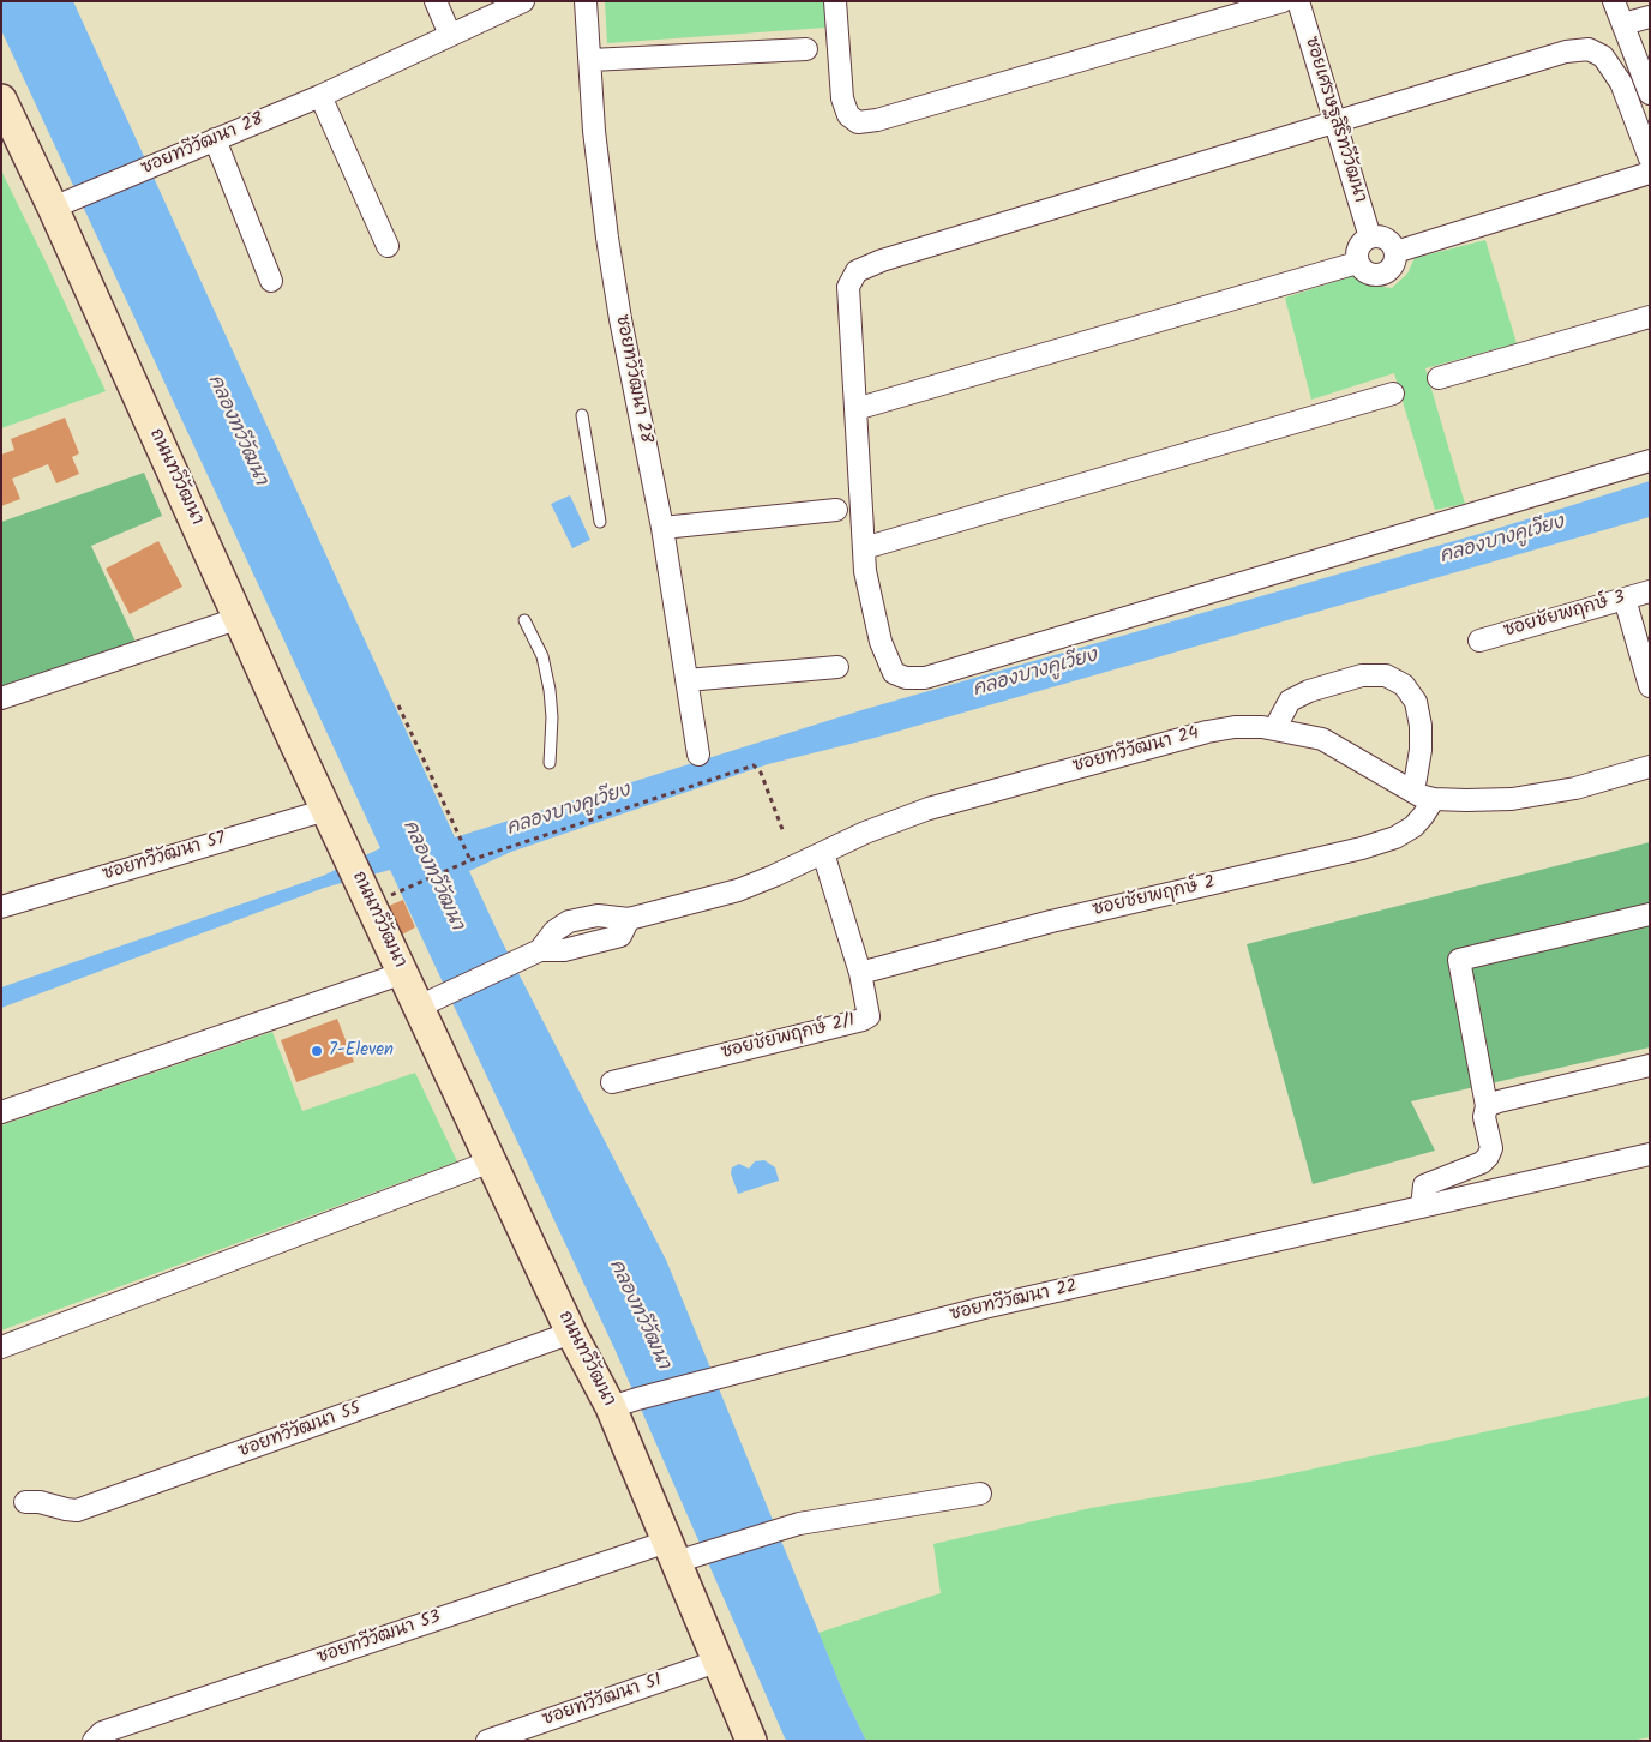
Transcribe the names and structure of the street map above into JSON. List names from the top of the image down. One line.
{"streets":{"main road":["ถนนทวีวัฒนา"],"street":["ซอยเศรษฐสิริทวีวัฒนา","ซอยทวีวัฒนา 28","ซอยชัยพฤกษ์ 3","ซอยทวีวัฒนา 24","ซอยทวีวัฒนา 57","ซอยชัยพฤกษ์ 2","ซอยชัยพฤกษ์ 2/1","ซอยทวีวัฒนา 22","ซอยทวีวัฒนา 55","ซอยทวีวัฒนา 53","ซอยทวีวัฒนา 51"]},"crossings":[["ซอยทวีวัฒนา 28","ถนนทวีวัฒนา"],["ถนนทวีวัฒนา","ซอยทวีวัฒนา 24"],["ถนนทวีวัฒนา","ซอยทวีวัฒนา 57"],["ถนนทวีวัฒนา","ซอยทวีวัฒนา 22"],["ถนนทวีวัฒนา","ซอยทวีวัฒนา 55"],["ถนนทวีวัฒนา","ซอยทวีวัฒนา 53"],["ถนนทวีวัฒนา","ซอยทวีวัฒนา 51"],["ซอยทวีวัฒนา 24","ซอยชัยพฤกษ์ 2"],["ซอยทวีวัฒนา 24","ซอยชัยพฤกษ์ 2/1"],["ซอยชัยพฤกษ์ 2","ซอยชัยพฤกษ์ 2/1"]],"water":["คลองทวีวัฒนา","คลองบางคูเวียง"],"places":["7-Eleven"]}
